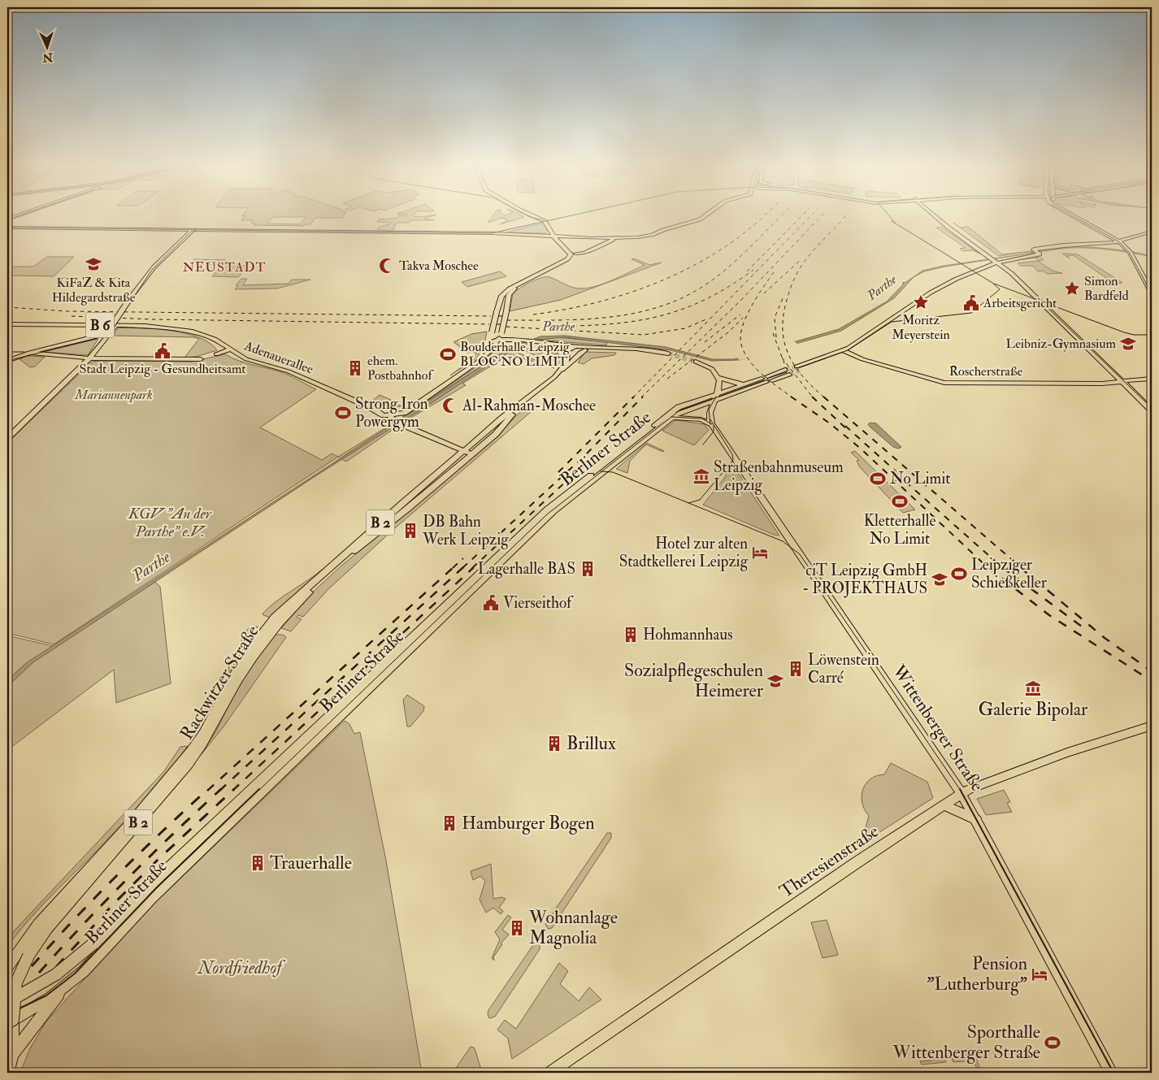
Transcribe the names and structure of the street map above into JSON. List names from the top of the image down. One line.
{"streets":{"main road":["B 6","Adenauerallee","Roscherstraße","Berliner Straße","B 2","Rackwitzer Straße","Wittenberger Straße","Theresienstraße"]},"crossings":[["Adenauerallee","Rackwitzer Straße"],["Berliner Straße","B 2"],["Berliner Straße","Rackwitzer Straße"],["B 2","Rackwitzer Straße"],["Wittenberger Straße","Theresienstraße"]],"districts":["NEUSTADT"],"water":["Parthe"],"parks":["Mariannenpark","KGV \"An der Parthe\" e.V.","Nordfriedhof"],"places":{"school or university":["KiFaZ & Kita Hildegardstraße","Leibniz-Gymnasium","ciT Leipzig GmbH - PROJEKTHAUS","Sozialpflegeschulen Heimerer"],"mosque":["Takva Moschee","Al-Rahman-Moschee"],"place":["Simon Bardfeld","Moritz Meyerstein"],"public building":["Arbeitsgericht","Stadt Leipzig - Gesundheitsamt","Vierseithof"],"sports":["Boulderhalle Leipzig BLOC NO LIMIT","Strong Iron Powergym","No Limit","Kletterhalle No Limit","Leipziger Schießkeller","Sporthalle Wittenberger Straße"],"building":["ehem. Postbahnhof","DB Bahn Werk Leipzig","Lagerhalle BAS","Hohmannhaus","Löwenstein Carré","Brillux","Hamburger Bogen","Trauerhalle","Wohnanlage Magnolia"],"museum":["Straßenbahnmuseum Leipzig","Galerie Bipolar"],"hotel":["Hotel zur alten Stadtkellerei Leipzig","Pension \"Lutherburg\""]},"north":"bottom"}
